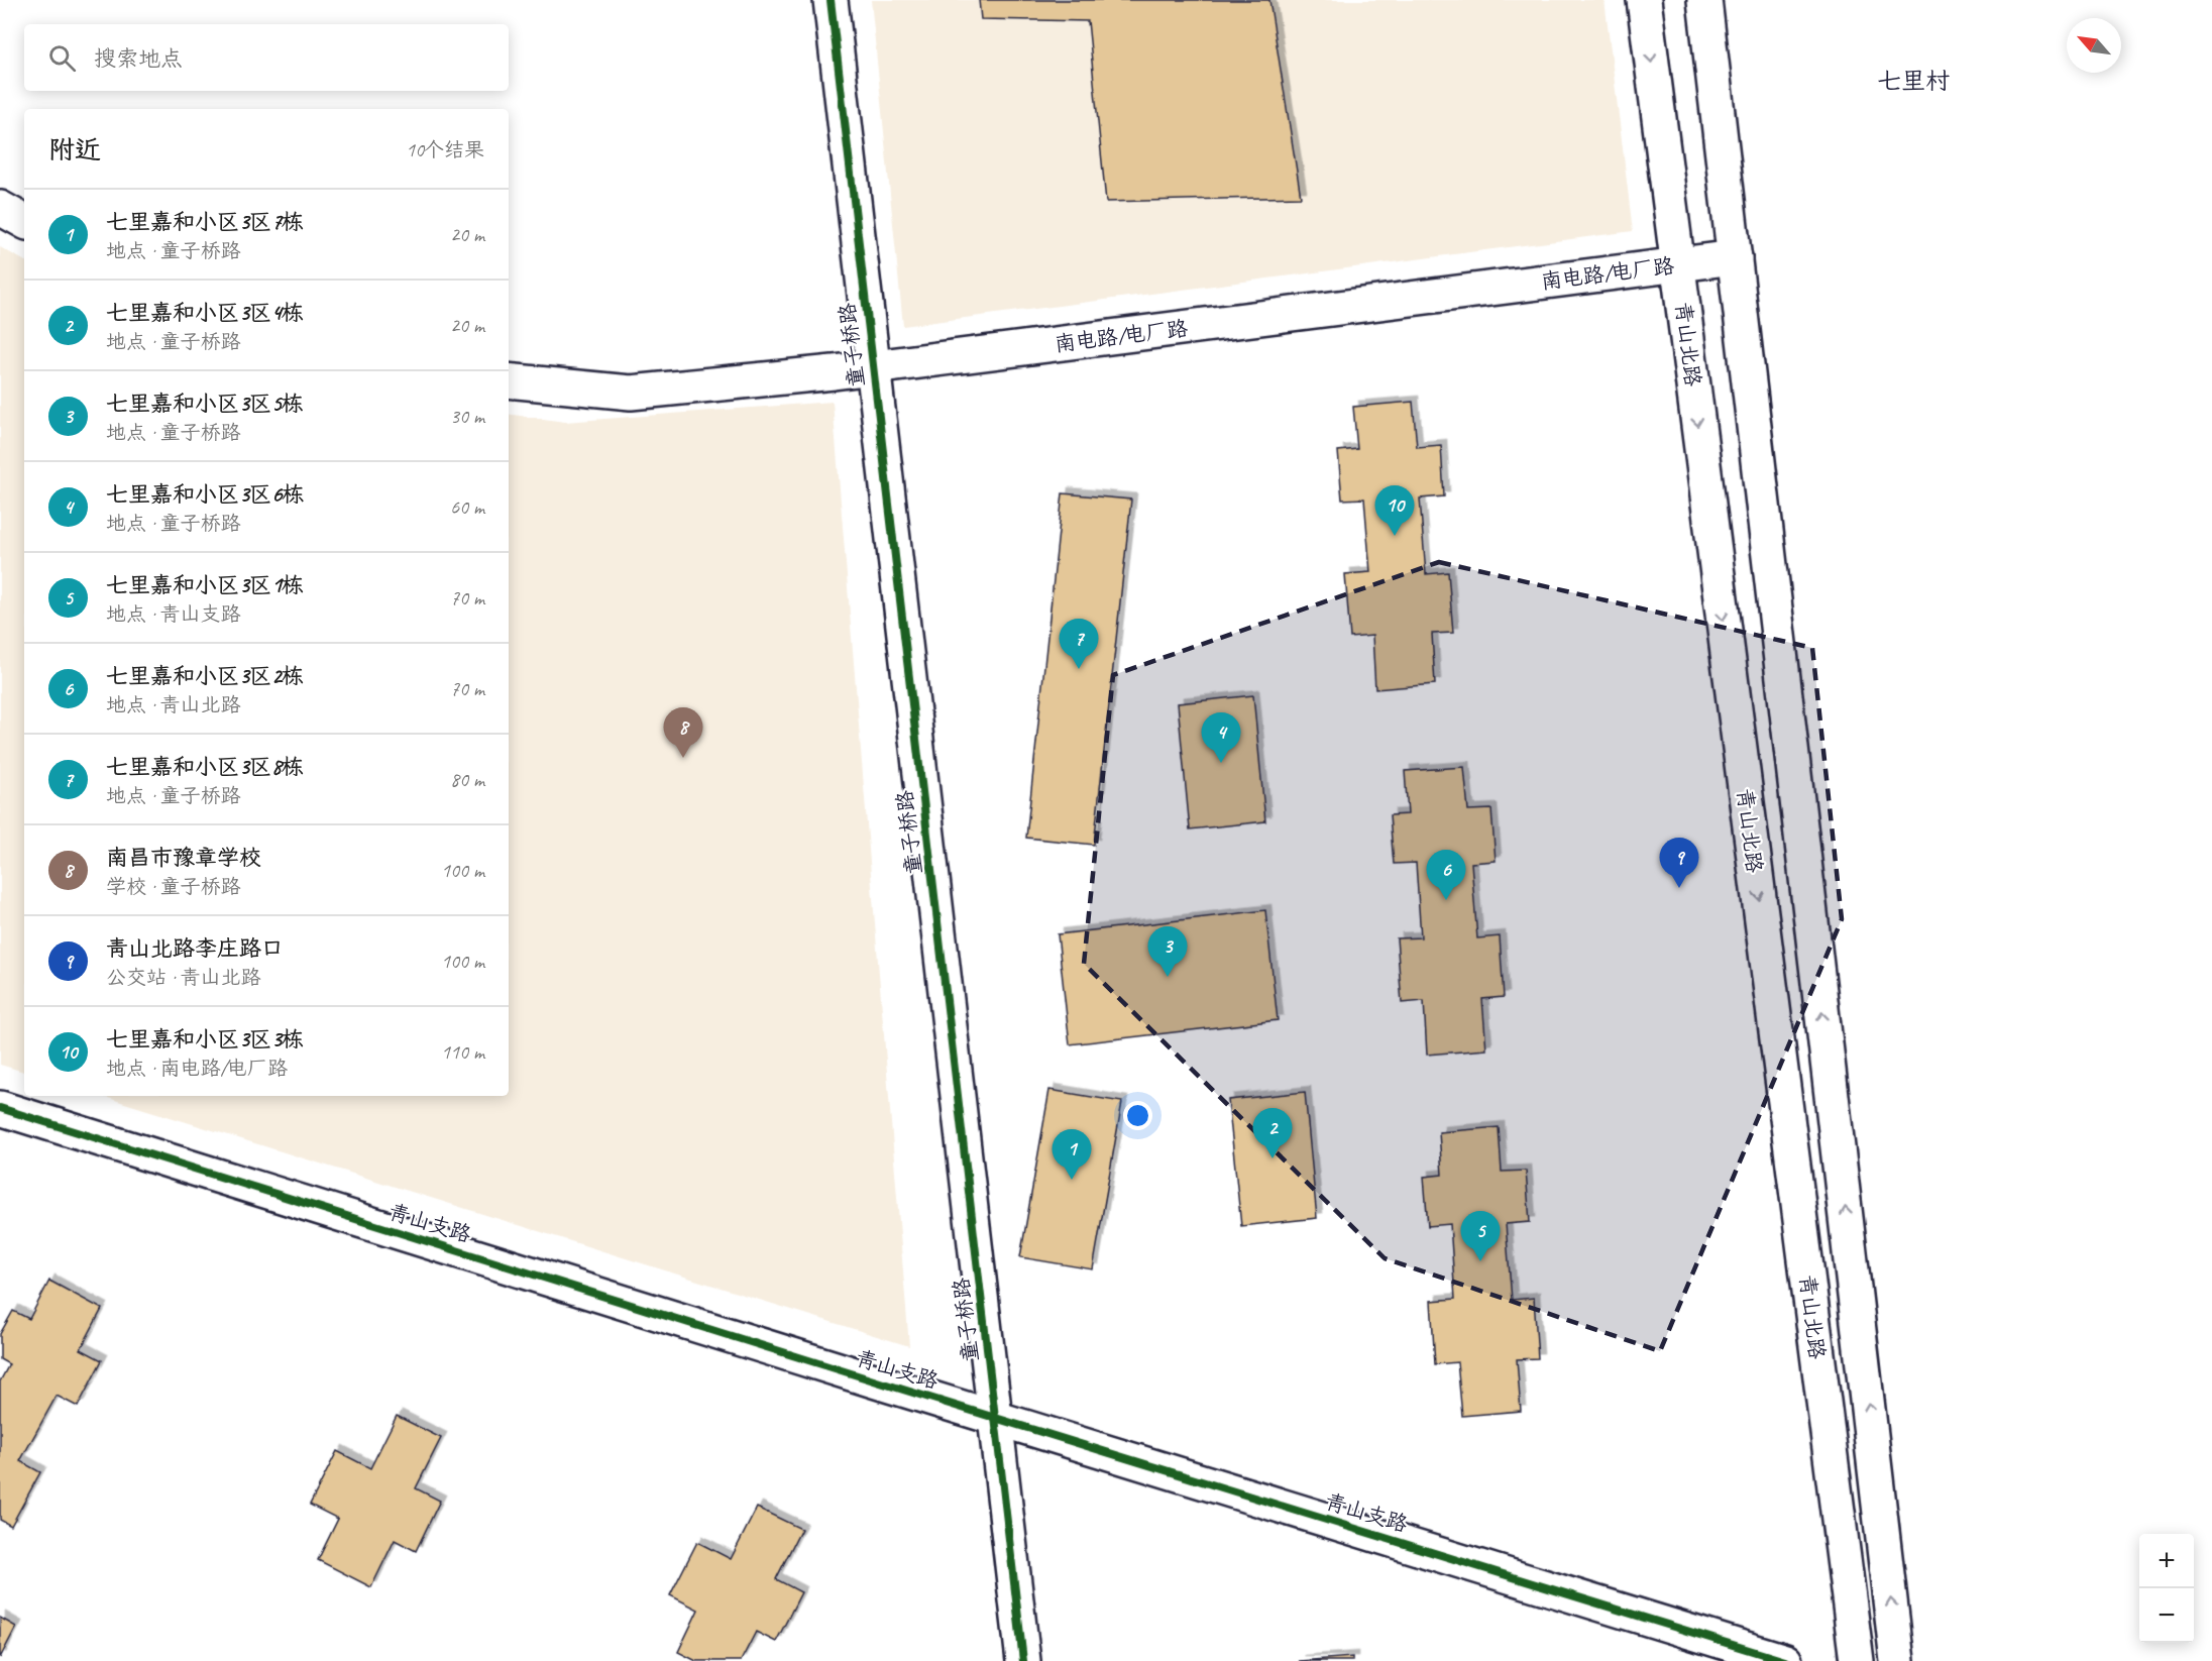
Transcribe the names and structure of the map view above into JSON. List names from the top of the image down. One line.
{"streets":{"street":["南电路/电厂路","青山北路","童子桥路","青山支路"]},"crossings":[["南电路/电厂路","青山北路"],["南电路/电厂路","童子桥路"],["童子桥路","青山支路"]],"districts":["七里村"],"north":"top left","page":{"search":"搜索地点","heading":["附近","10个结果"],"list":[{"mark":"1","name":"七里嘉和小区3区7栋","note":"地点 · 童子桥路","value":"20 m"},{"mark":"2","name":"七里嘉和小区3区4栋","note":"地点 · 童子桥路","value":"20 m"},{"mark":"3","name":"七里嘉和小区3区5栋","note":"地点 · 童子桥路","value":"30 m"},{"mark":"4","name":"七里嘉和小区3区6栋","note":"地点 · 童子桥路","value":"60 m"},{"mark":"5","name":"七里嘉和小区3区1栋","note":"地点 · 青山支路","value":"70 m"},{"mark":"6","name":"七里嘉和小区3区2栋","note":"地点 · 青山北路","value":"70 m"},{"mark":"7","name":"七里嘉和小区3区8栋","note":"地点 · 童子桥路","value":"80 m"},{"mark":"8","name":"南昌市豫章学校","note":"学校 · 童子桥路","value":"100 m"},{"mark":"9","name":"青山北路李庄路口","note":"公交站 · 青山北路","value":"100 m"},{"mark":"10","name":"七里嘉和小区3区3栋","note":"地点 · 南电路/电厂路","value":"110 m"}],"pins":["10","7","8","4","9","6","3","2","1","5"],"map_buttons":["+","−"]}}
